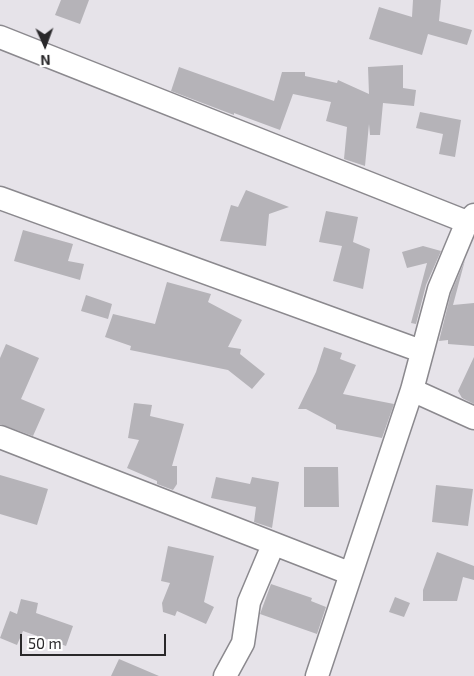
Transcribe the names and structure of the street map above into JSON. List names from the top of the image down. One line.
{"scale_bar":"50 m","north":"bottom"}
